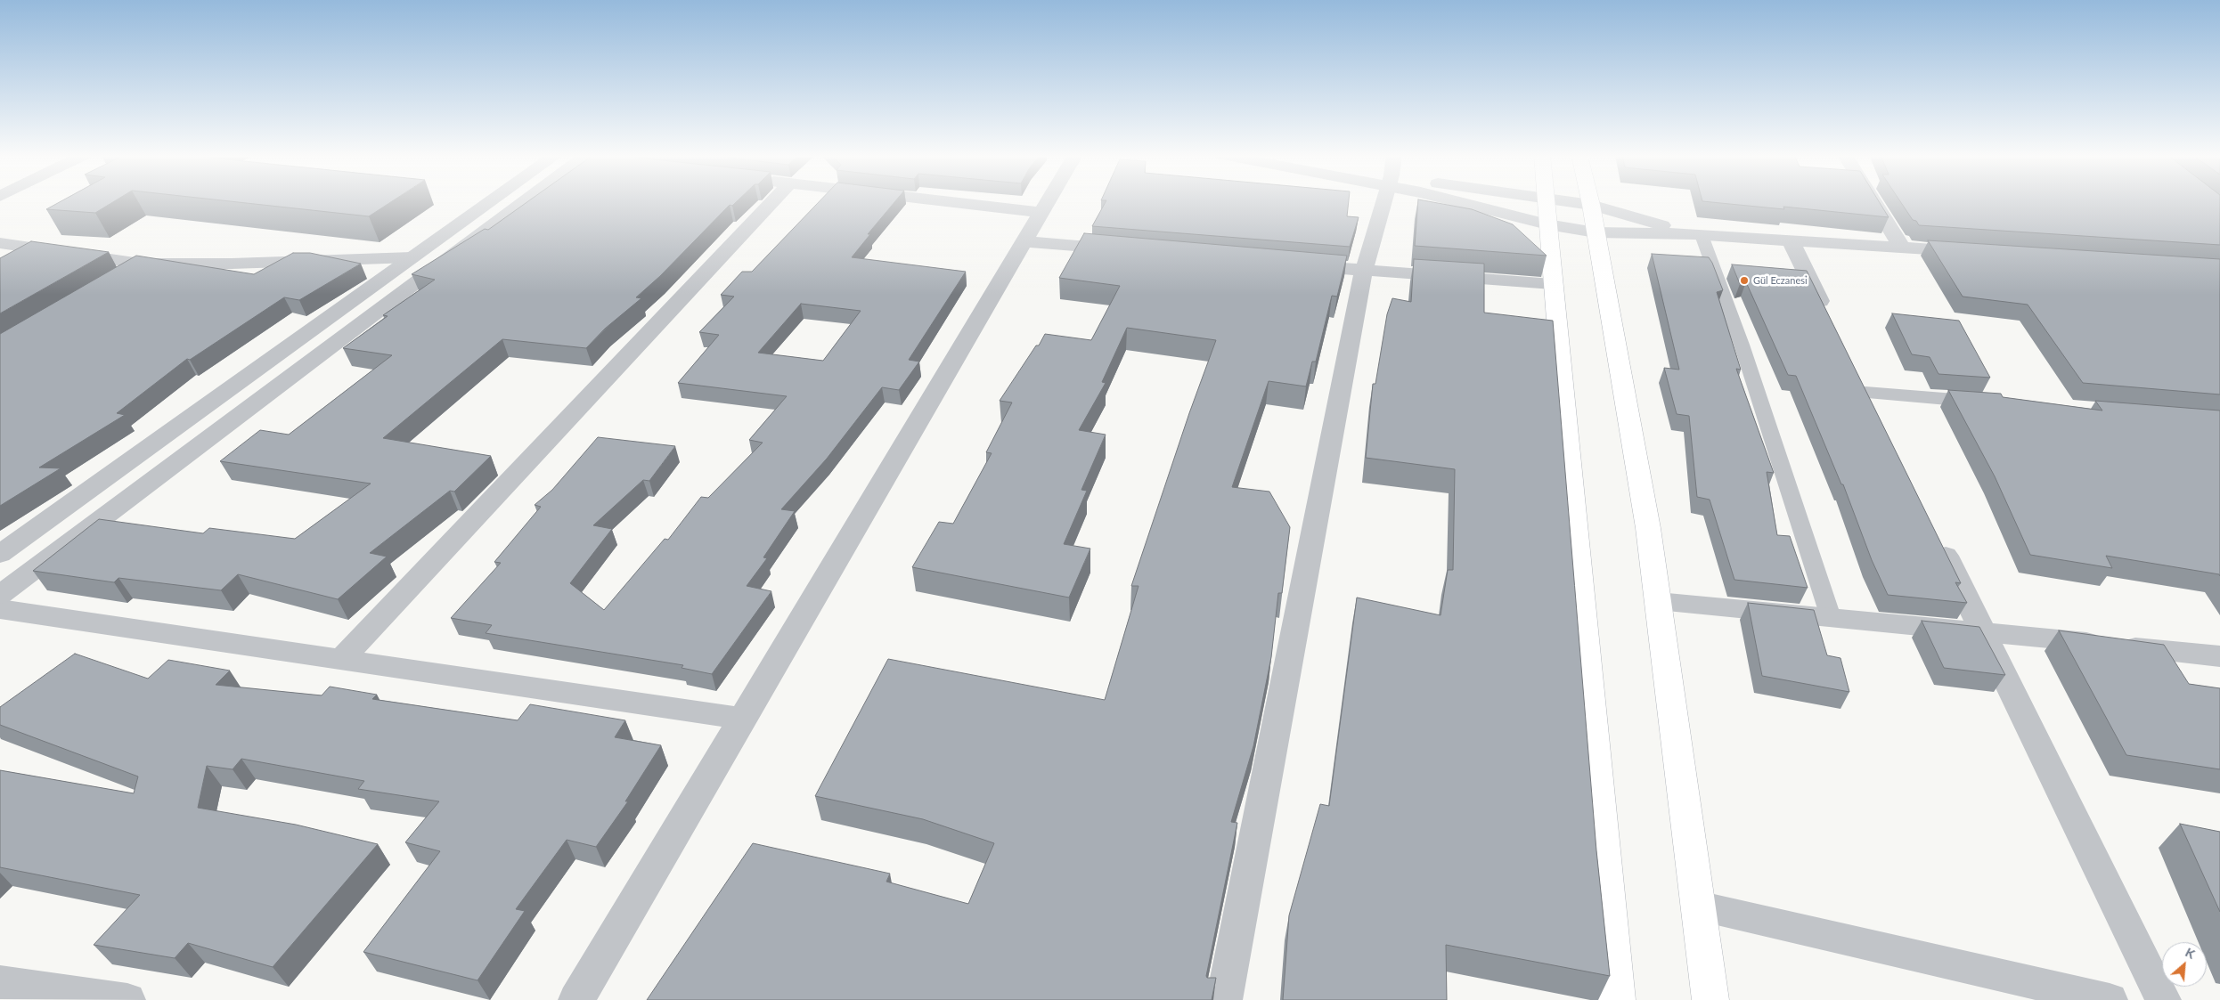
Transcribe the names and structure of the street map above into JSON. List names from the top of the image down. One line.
{"places":["Gül Eczanesi"],"north":"top right"}
